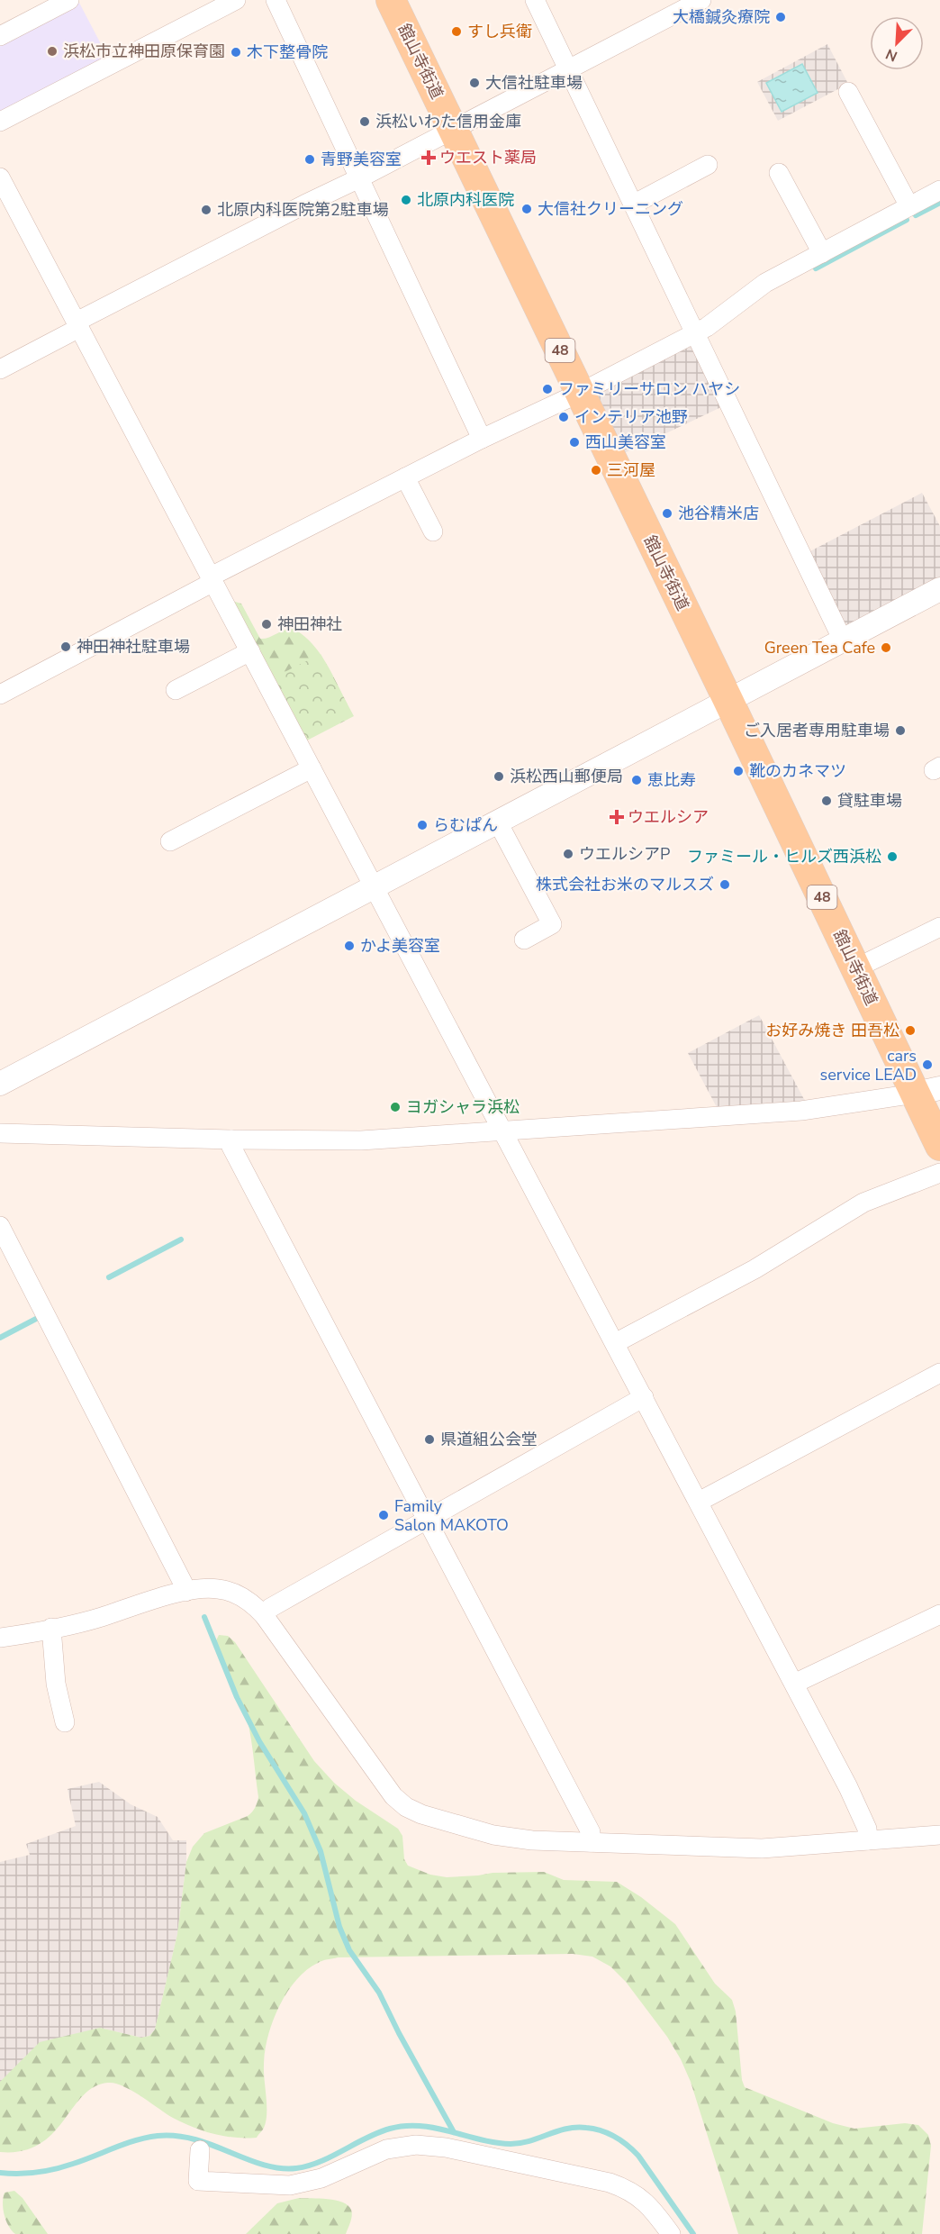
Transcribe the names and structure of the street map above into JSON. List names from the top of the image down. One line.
{"streets":{"main road":["舘山寺街道","48"]},"places":{"other":["大橋鍼灸療院","すし兵衛","浜松市立神田原保育園","木下整骨院","大信社駐車場","浜松いわた信用金庫","青野美容室","北原内科医院","大信社クリーニング","北原内科医院第2駐車場","ファミリーサロン ハヤシ","インテリア池野","西山美容室","三河屋","池谷精米店","神田神社","神田神社駐車場","Green Tea Cafe","ご入居者専用駐車場","靴のカネマツ","浜松西山郵便局","恵比寿","貸駐車場","らむぱん","ウエルシアP","ファミール・ヒルズ西浜松","株式会社お米のマルスズ","かよ美容室","お好み焼き 田吾松","cars service LEAD","ヨガシャラ浜松","県道組公会堂","Family Salon MAKOTO"],"health":["ウエスト薬局","ウエルシア"]},"north":"bottom left"}
